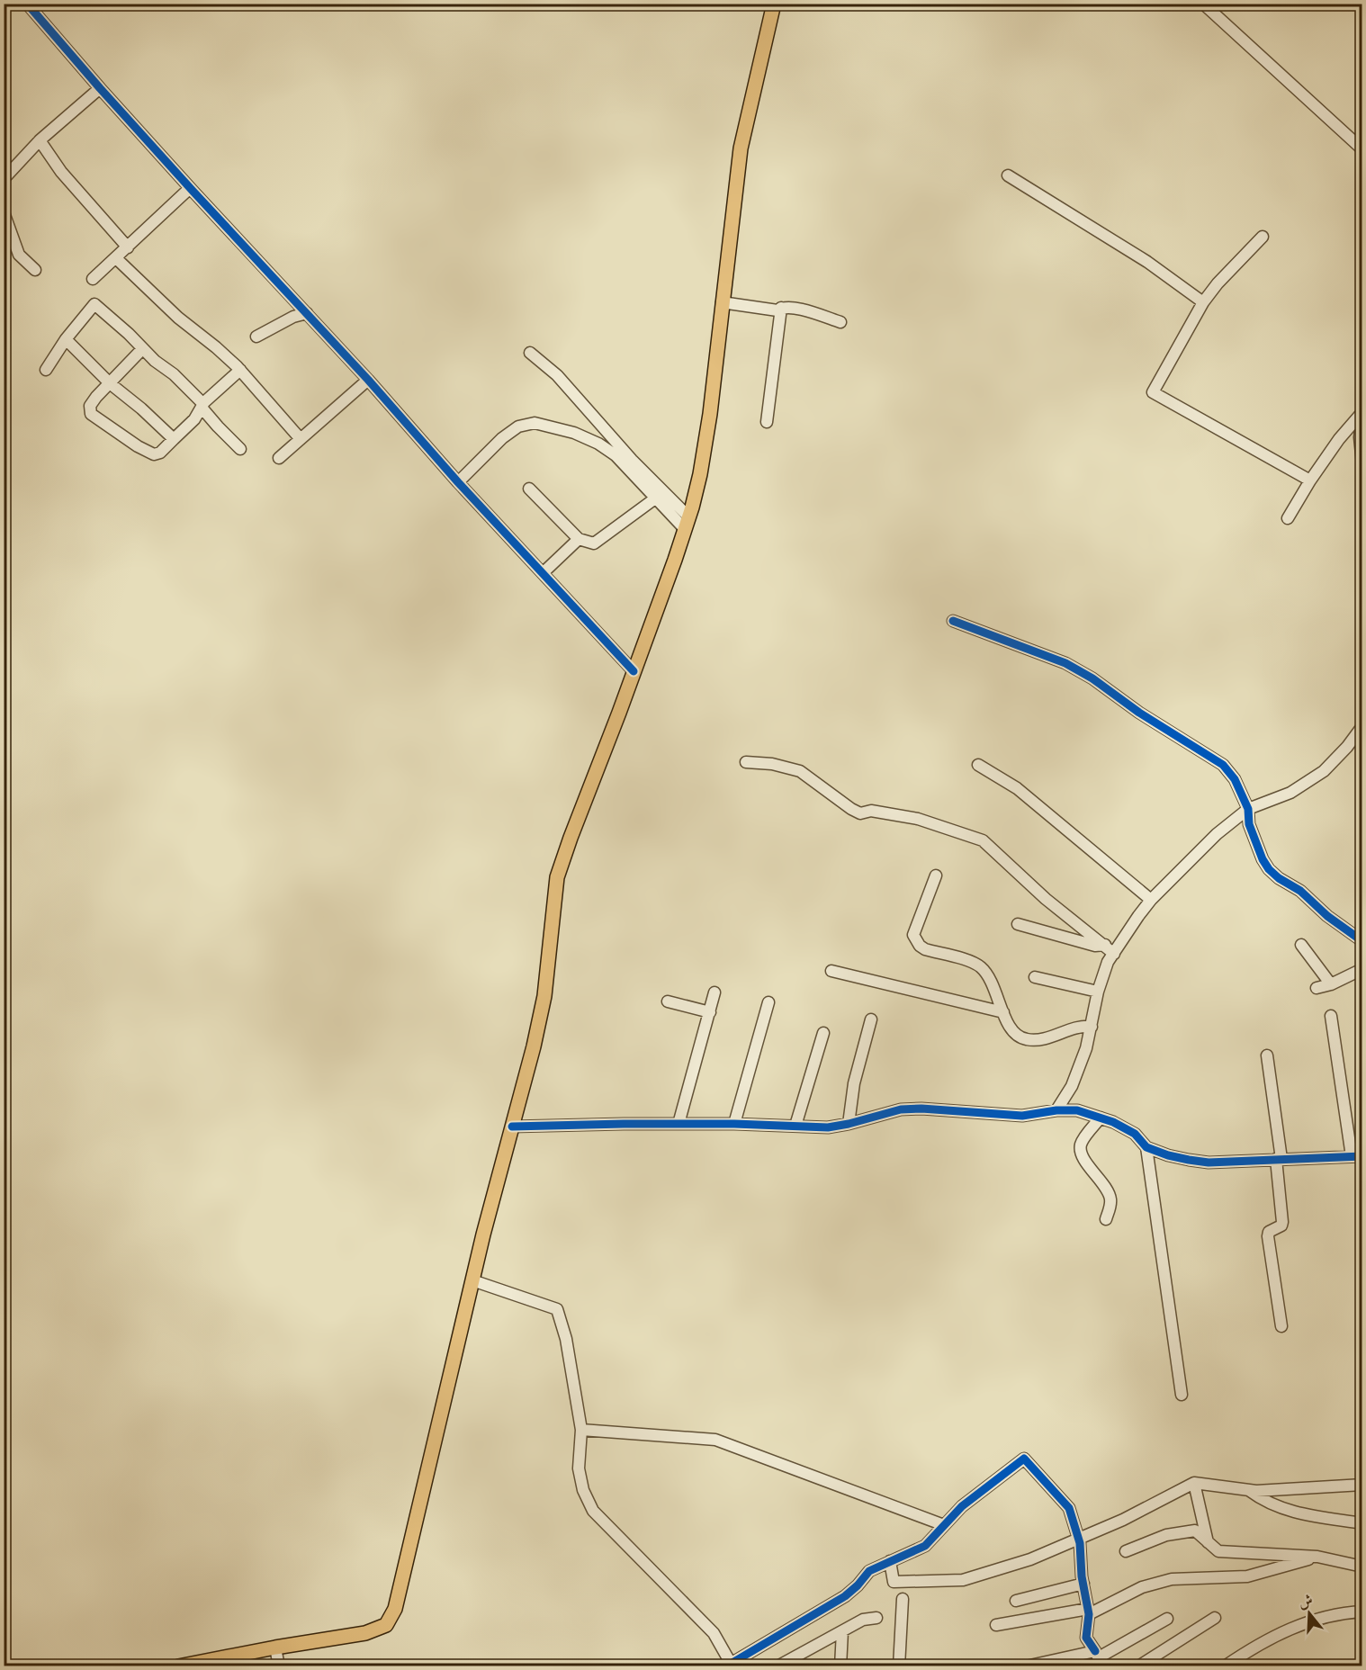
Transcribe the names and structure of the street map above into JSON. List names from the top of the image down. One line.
{"north":"top"}
